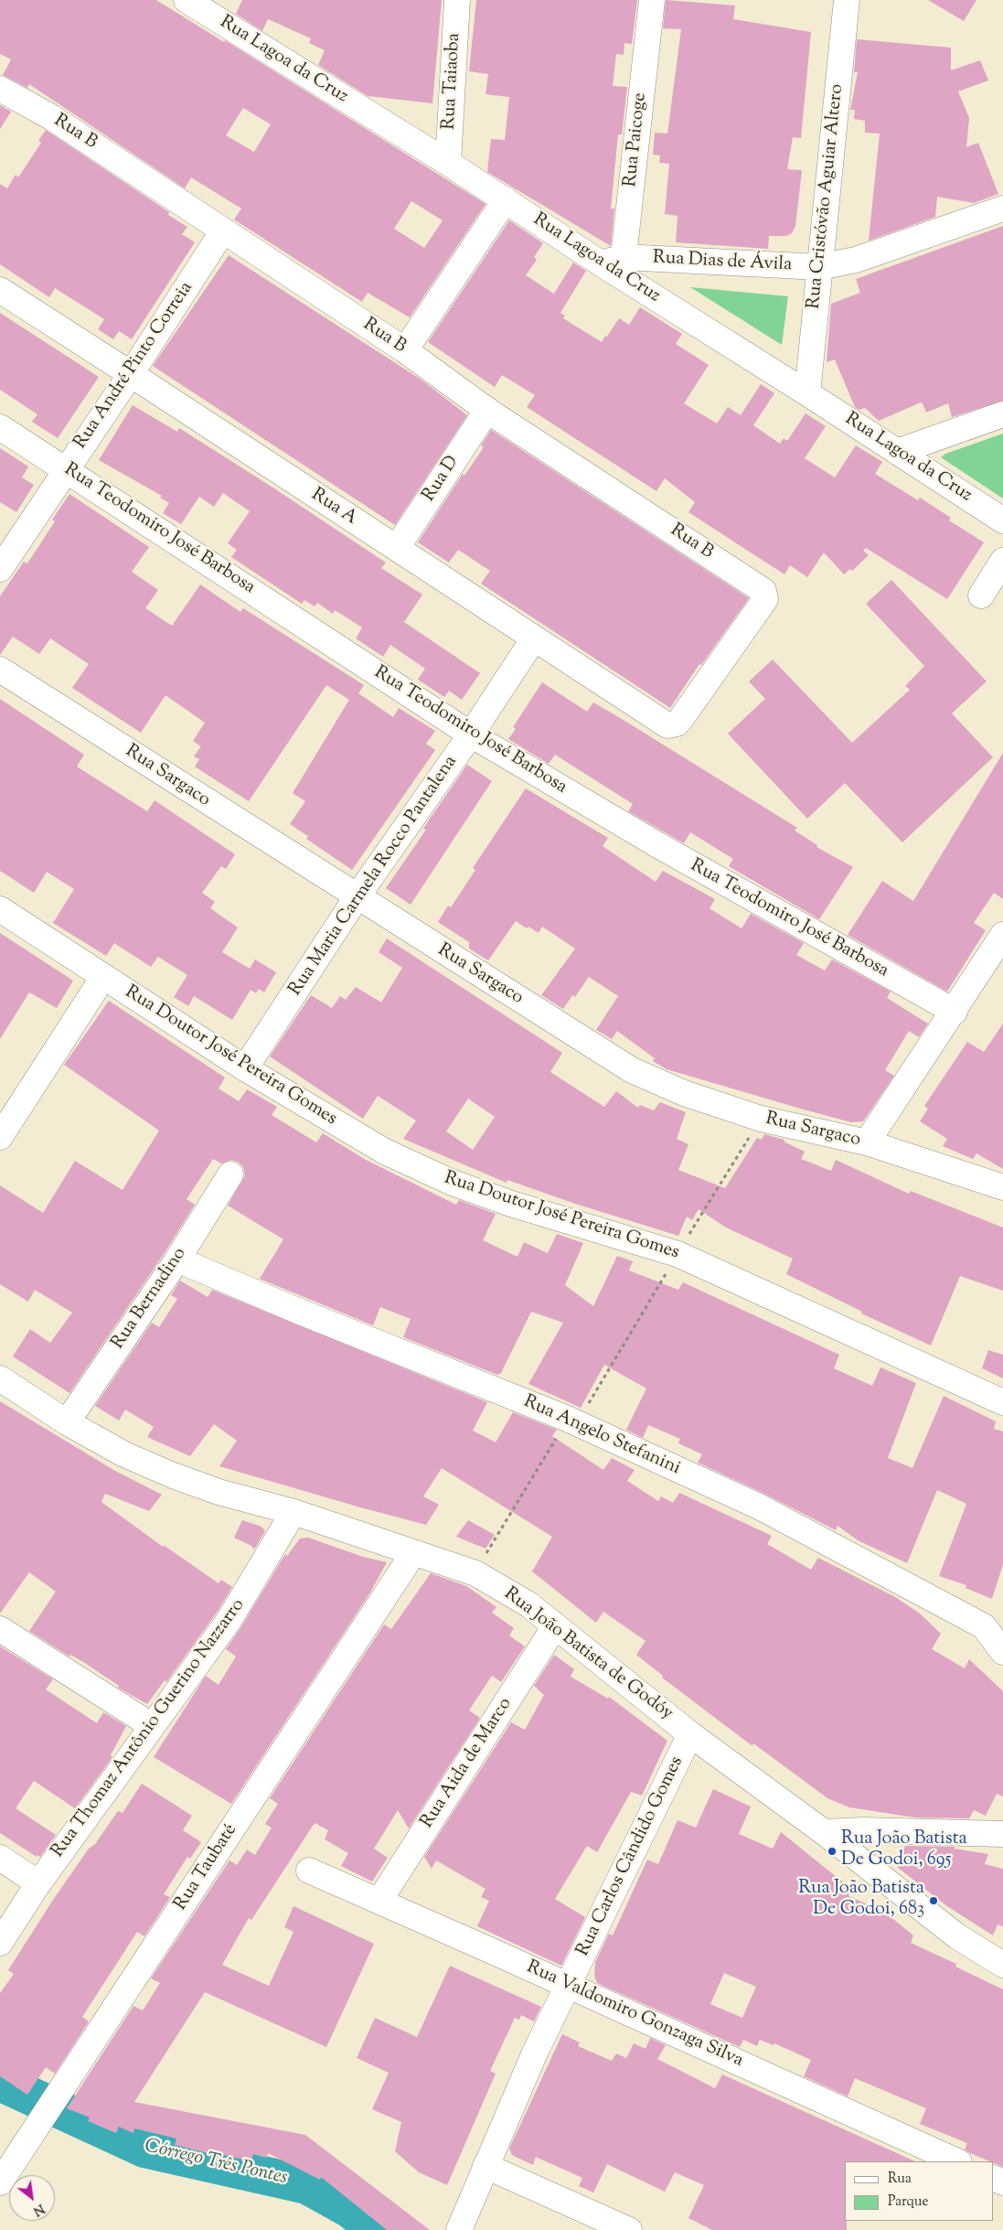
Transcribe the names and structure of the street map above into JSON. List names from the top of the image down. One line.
{"streets":{"street":["Rua Lagoa da Cruz","Rua Taiaoba","Rua B","Rua Paicoge","Rua Cristóvão Aguiar Altero","Rua Dias de Ávila","Rua André Pinto Correia","Rua D","Rua A","Rua Teodomiro José Barbosa","Rua Sargaco","Rua Maria Carmela Rocco Pantalena","Rua Doutor José Pereira Gomes","Rua Bernadino","Rua Angelo Stefanini","Rua João Batista de Godóy","Rua Thomaz Antônio Guerino Nazzarro","Rua Aida de Marco","Rua Carlos Cândido Gomes","Rua Taubaté","Rua Valdomiro Gonzaga Silva"]},"crossings":[["Rua Lagoa da Cruz","Rua Taiaoba"],["Rua Lagoa da Cruz","Rua Paicoge"],["Rua Lagoa da Cruz","Rua Cristóvão Aguiar Altero"],["Rua Lagoa da Cruz","Rua Dias de Ávila"],["Rua B","Rua André Pinto Correia"],["Rua B","Rua D"],["Rua B","Rua A"],["Rua Paicoge","Rua Dias de Ávila"],["Rua Cristóvão Aguiar Altero","Rua Dias de Ávila"],["Rua André Pinto Correia","Rua A"],["Rua André Pinto Correia","Rua Teodomiro José Barbosa"],["Rua D","Rua A"],["Rua A","Rua Maria Carmela Rocco Pantalena"],["Rua Teodomiro José Barbosa","Rua Maria Carmela Rocco Pantalena"],["Rua Sargaco","Rua Maria Carmela Rocco Pantalena"],["Rua Maria Carmela Rocco Pantalena","Rua Doutor José Pereira Gomes"],["Rua Bernadino","Rua Angelo Stefanini"],["Rua Bernadino","Rua João Batista de Godóy"],["Rua João Batista de Godóy","Rua Thomaz Antônio Guerino Nazzarro"],["Rua João Batista de Godóy","Rua Aida de Marco"],["Rua João Batista de Godóy","Rua Carlos Cândido Gomes"],["Rua João Batista de Godóy","Rua Taubaté"],["Rua Aida de Marco","Rua Valdomiro Gonzaga Silva"],["Rua Carlos Cândido Gomes","Rua Valdomiro Gonzaga Silva"]],"water":["Córrego Três Pontes"],"places":["Rua João Batista De Godoi, 695","Rua João Batista De Godoi, 683"],"legend":["Rua","Parque"],"north":"bottom right"}
